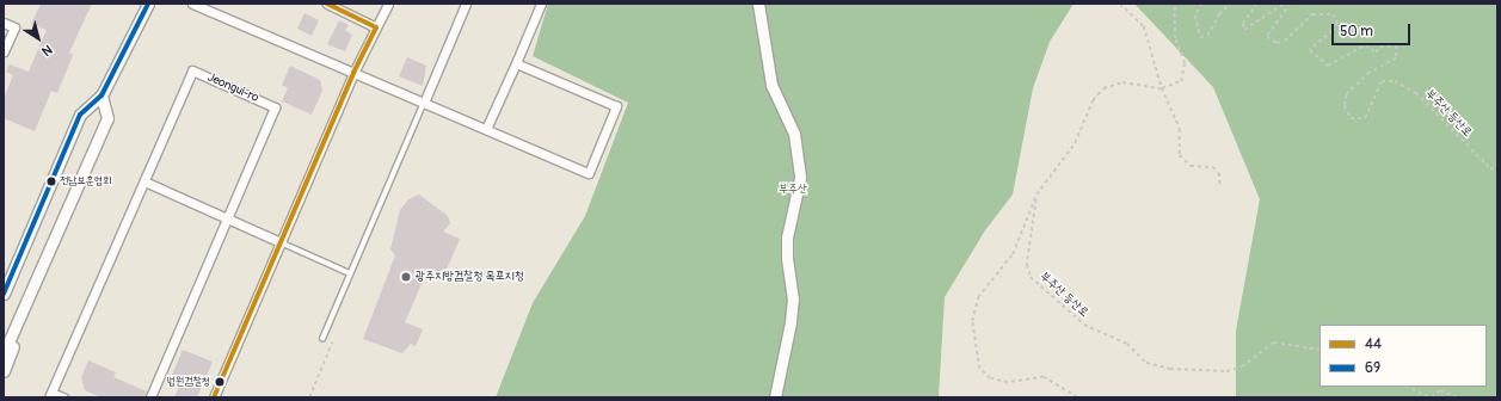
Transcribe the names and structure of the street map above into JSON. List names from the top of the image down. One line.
{"streets":{"street":["Jeongui-ro"],"path":["부주산 등산로"]},"parks":["부주산"],"places":["전남보훈협회","광주지방검찰청 목포지청","법원검찰청"],"lines":["transit line 44","transit line 69"],"legend":["44","69"],"scale_bar":"50 m","north":"bottom right"}
